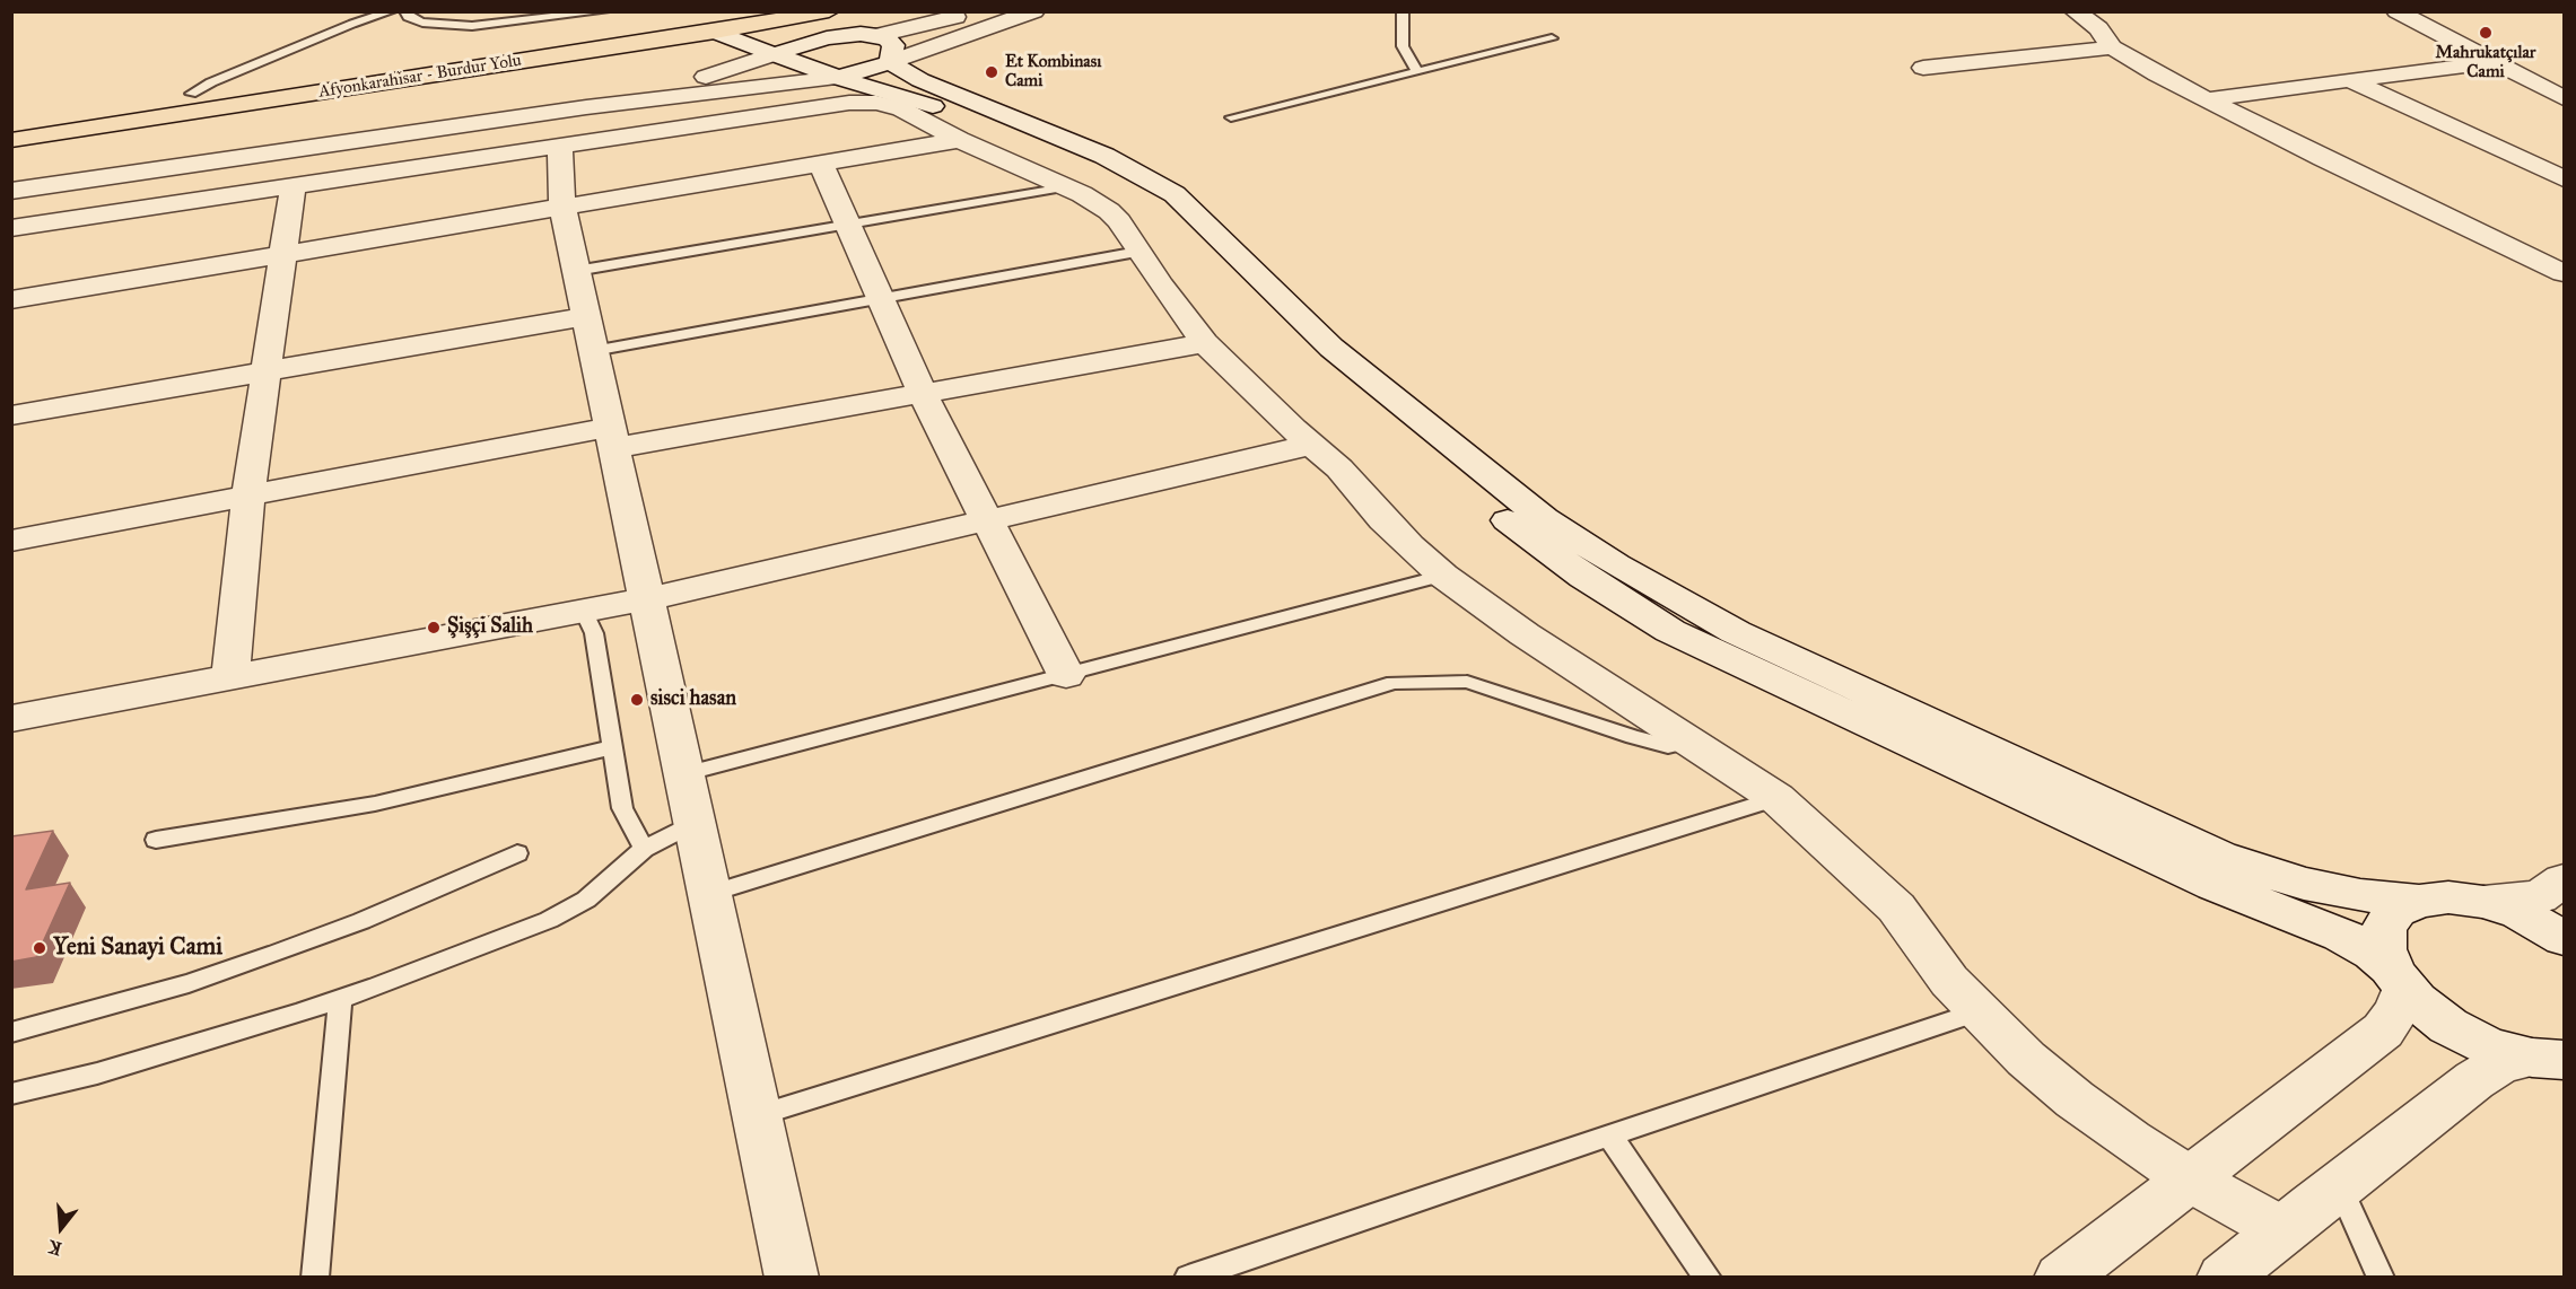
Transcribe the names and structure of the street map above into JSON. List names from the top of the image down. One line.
{"streets":{"highway":["Afyonkarahisar - Burdur Yolu"]},"places":["Mahrukatçılar Cami","Et Kombinası Cami","Şişçi Salih","sisci hasan","Yeni Sanayi Cami"],"north":"bottom"}
